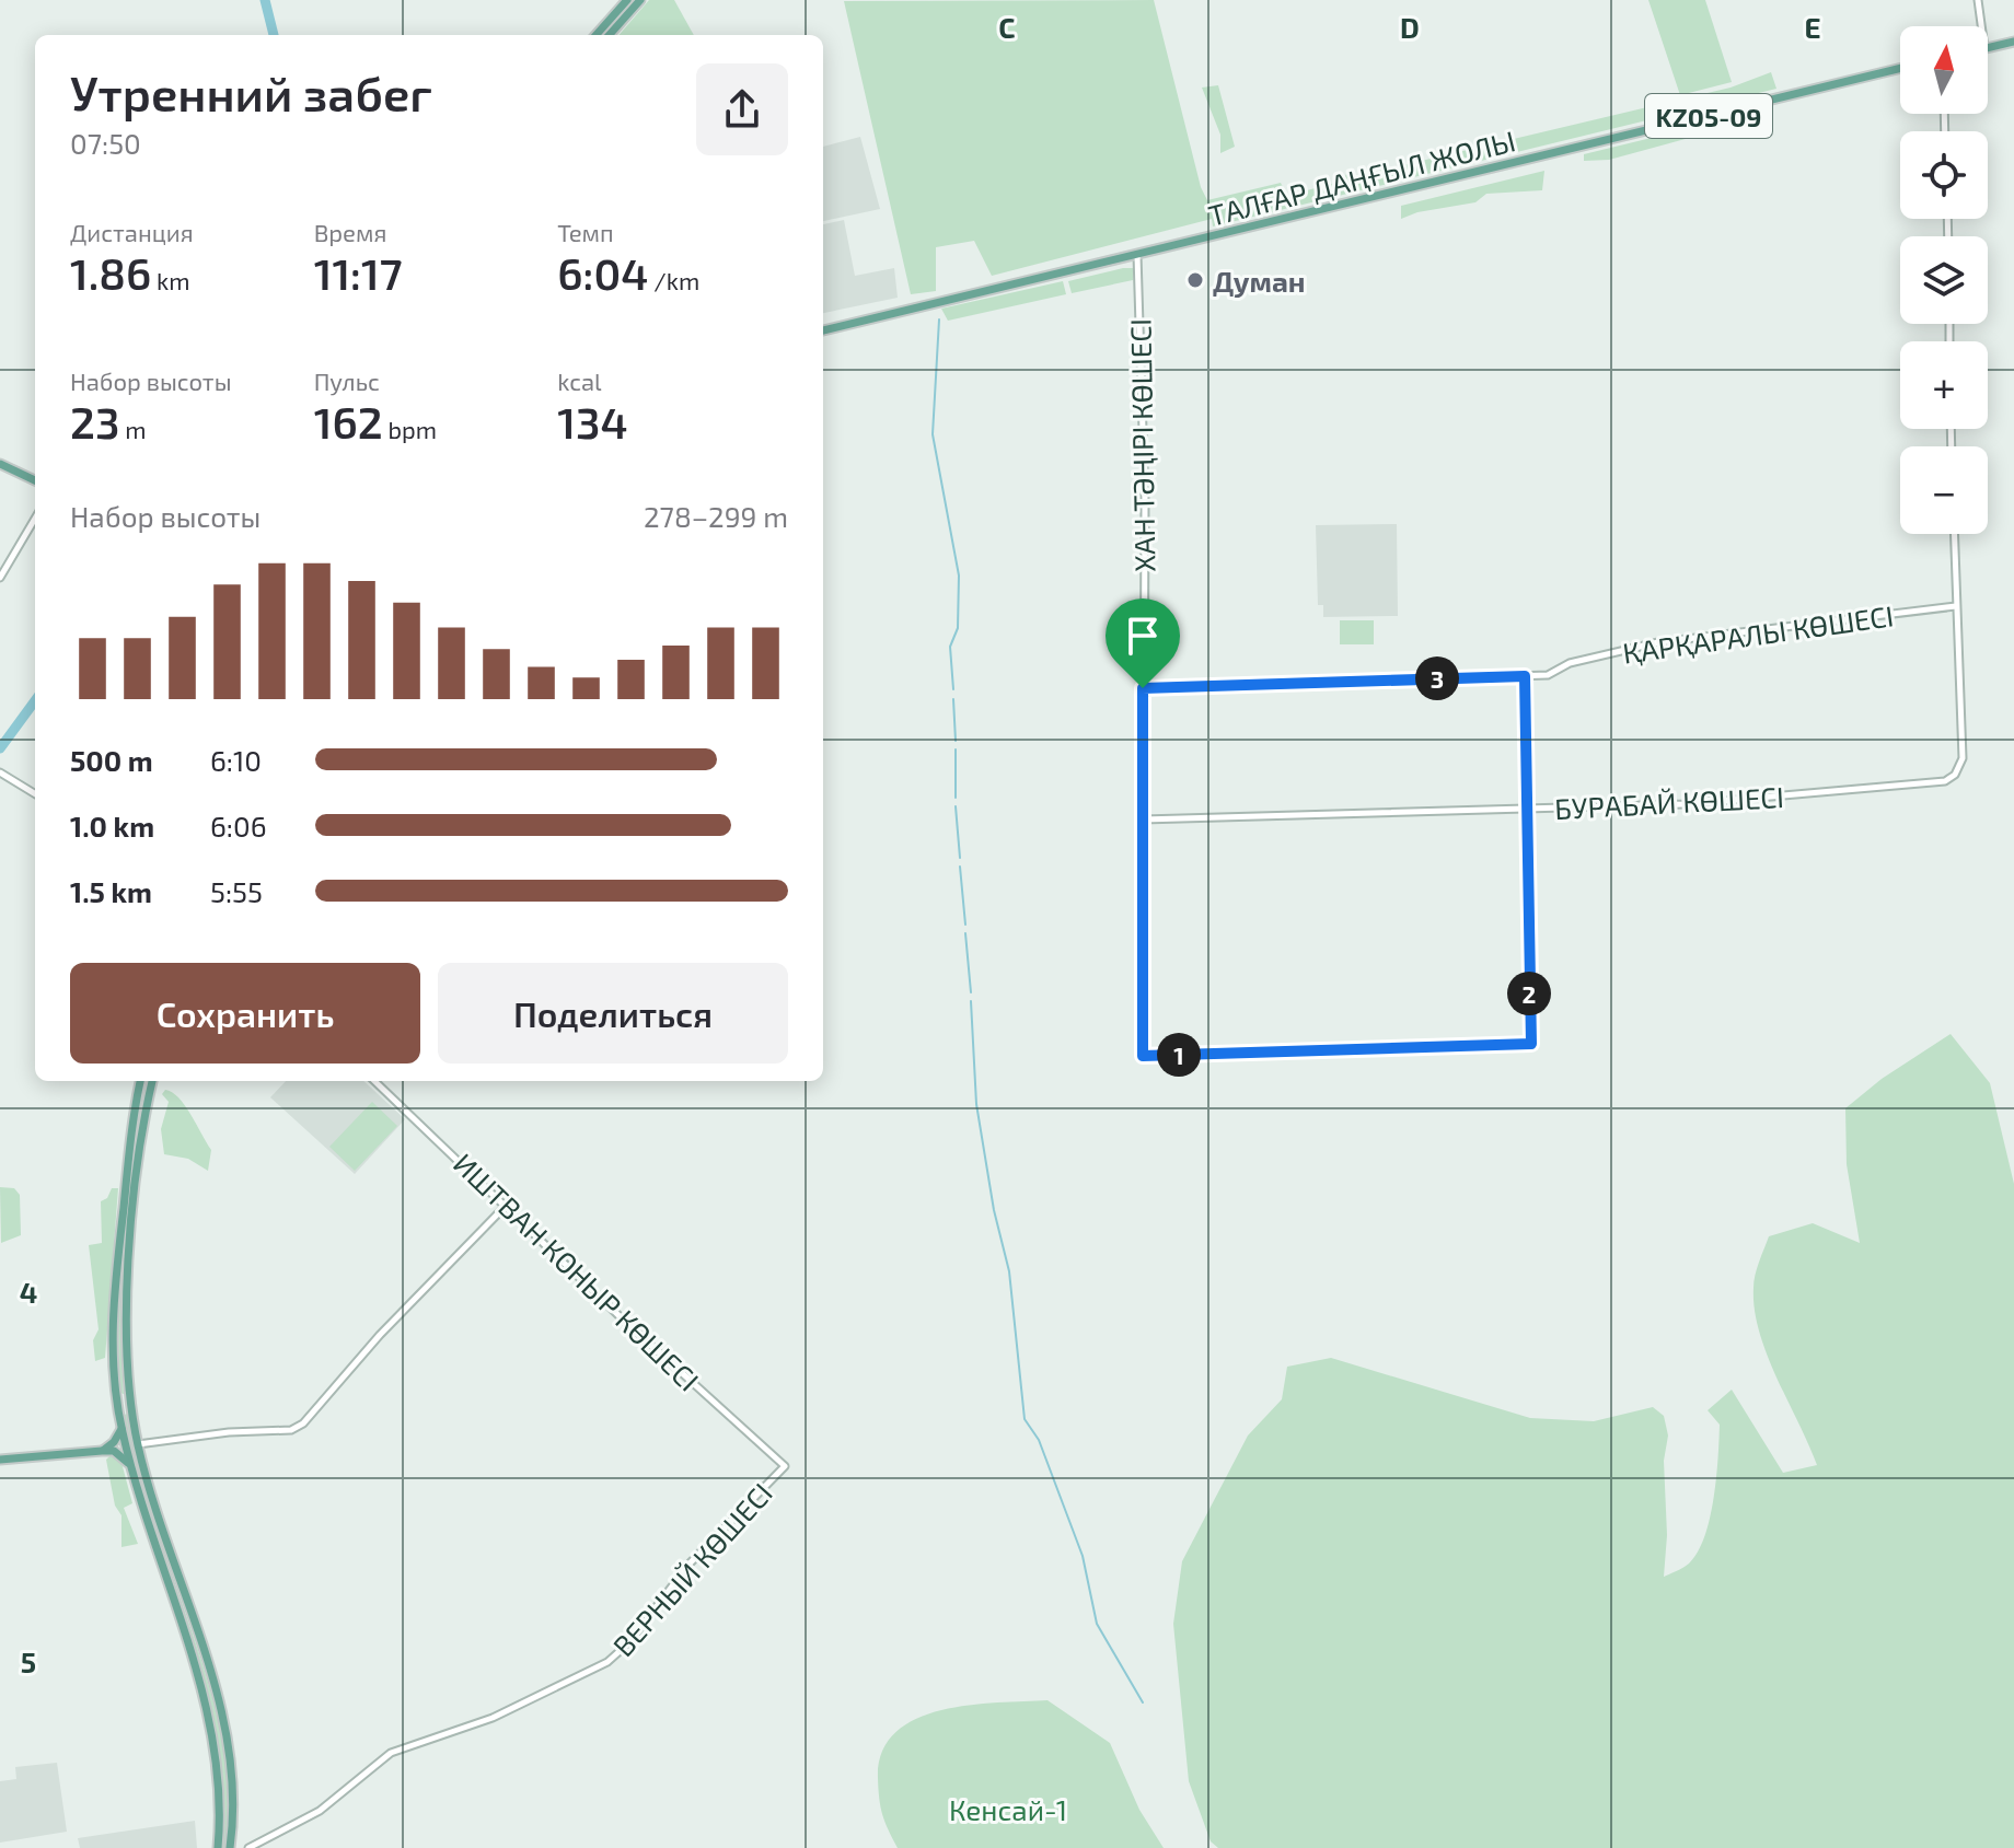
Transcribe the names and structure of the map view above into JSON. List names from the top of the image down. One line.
{"streets":{"main road":["KZ05-09","ТАЛҒАР ДАҢҒЫЛ ЖОЛЫ"],"street":["ХАН ТӘҢІРІ КӨШЕСІ","ҚАРҚАРАЛЫ КӨШЕСІ","БУРАБАЙ КӨШЕСІ","ИШТВАН КОНЫР КӨШЕСІ","ВЕРНЫЙ КӨШЕСІ"]},"crossings":[["ТАЛҒАР ДАҢҒЫЛ ЖОЛЫ","ХАН ТӘҢІРІ КӨШЕСІ"],["ХАН ТӘҢІРІ КӨШЕСІ","ҚАРҚАРАЛЫ КӨШЕСІ"],["ХАН ТӘҢІРІ КӨШЕСІ","БУРАБАЙ КӨШЕСІ"],["ҚАРҚАРАЛЫ КӨШЕСІ","БУРАБАЙ КӨШЕСІ"],["ИШТВАН КОНЫР КӨШЕСІ","ВЕРНЫЙ КӨШЕСІ"]],"parks":["Кенсай-1"],"places":["Думан"],"north":"top","page":{"map_buttons":["+","−"],"heading":["Утренний забег","07:50"],"stats":[["Дистанция","1.86 km"],["Время","11:17"],["Темп","6:04 /km"],["Набор высоты","23 m"],["Пульс","162 bpm"],["kcal","134"]],"chart":["Набор высоты","278–299 m"],"pins":["3","2","1"],"list":[{"name":"500 m","note":"6:10"},{"name":"1.0 km","note":"6:06"},{"name":"1.5 km","note":"5:55"}],"buttons":["Сохранить","Поделиться"]},"grid":{"columns":["C","D","E"],"rows":["4","5"]}}
